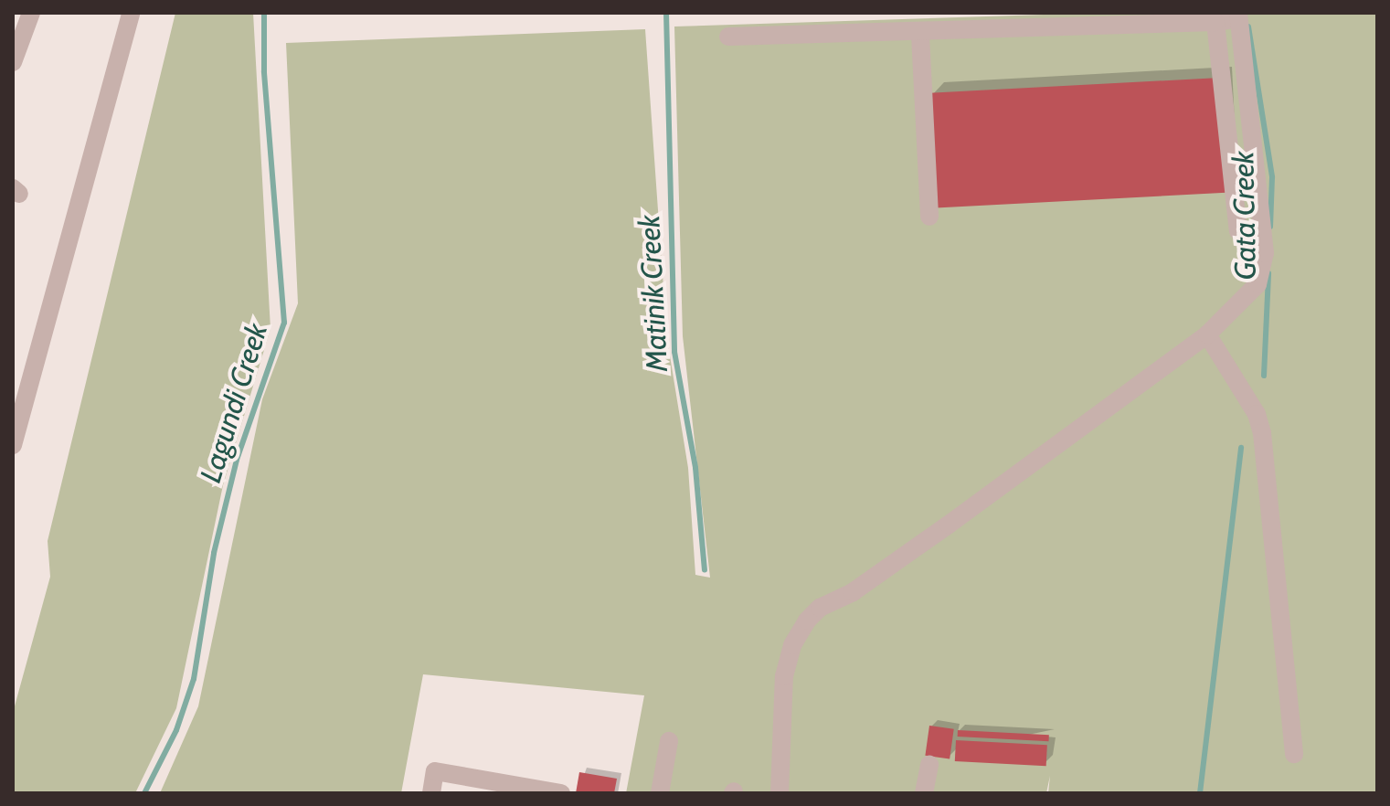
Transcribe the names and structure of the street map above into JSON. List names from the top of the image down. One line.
{"water":["Gata Creek","Matinik Creek","Lagundi Creek"]}
